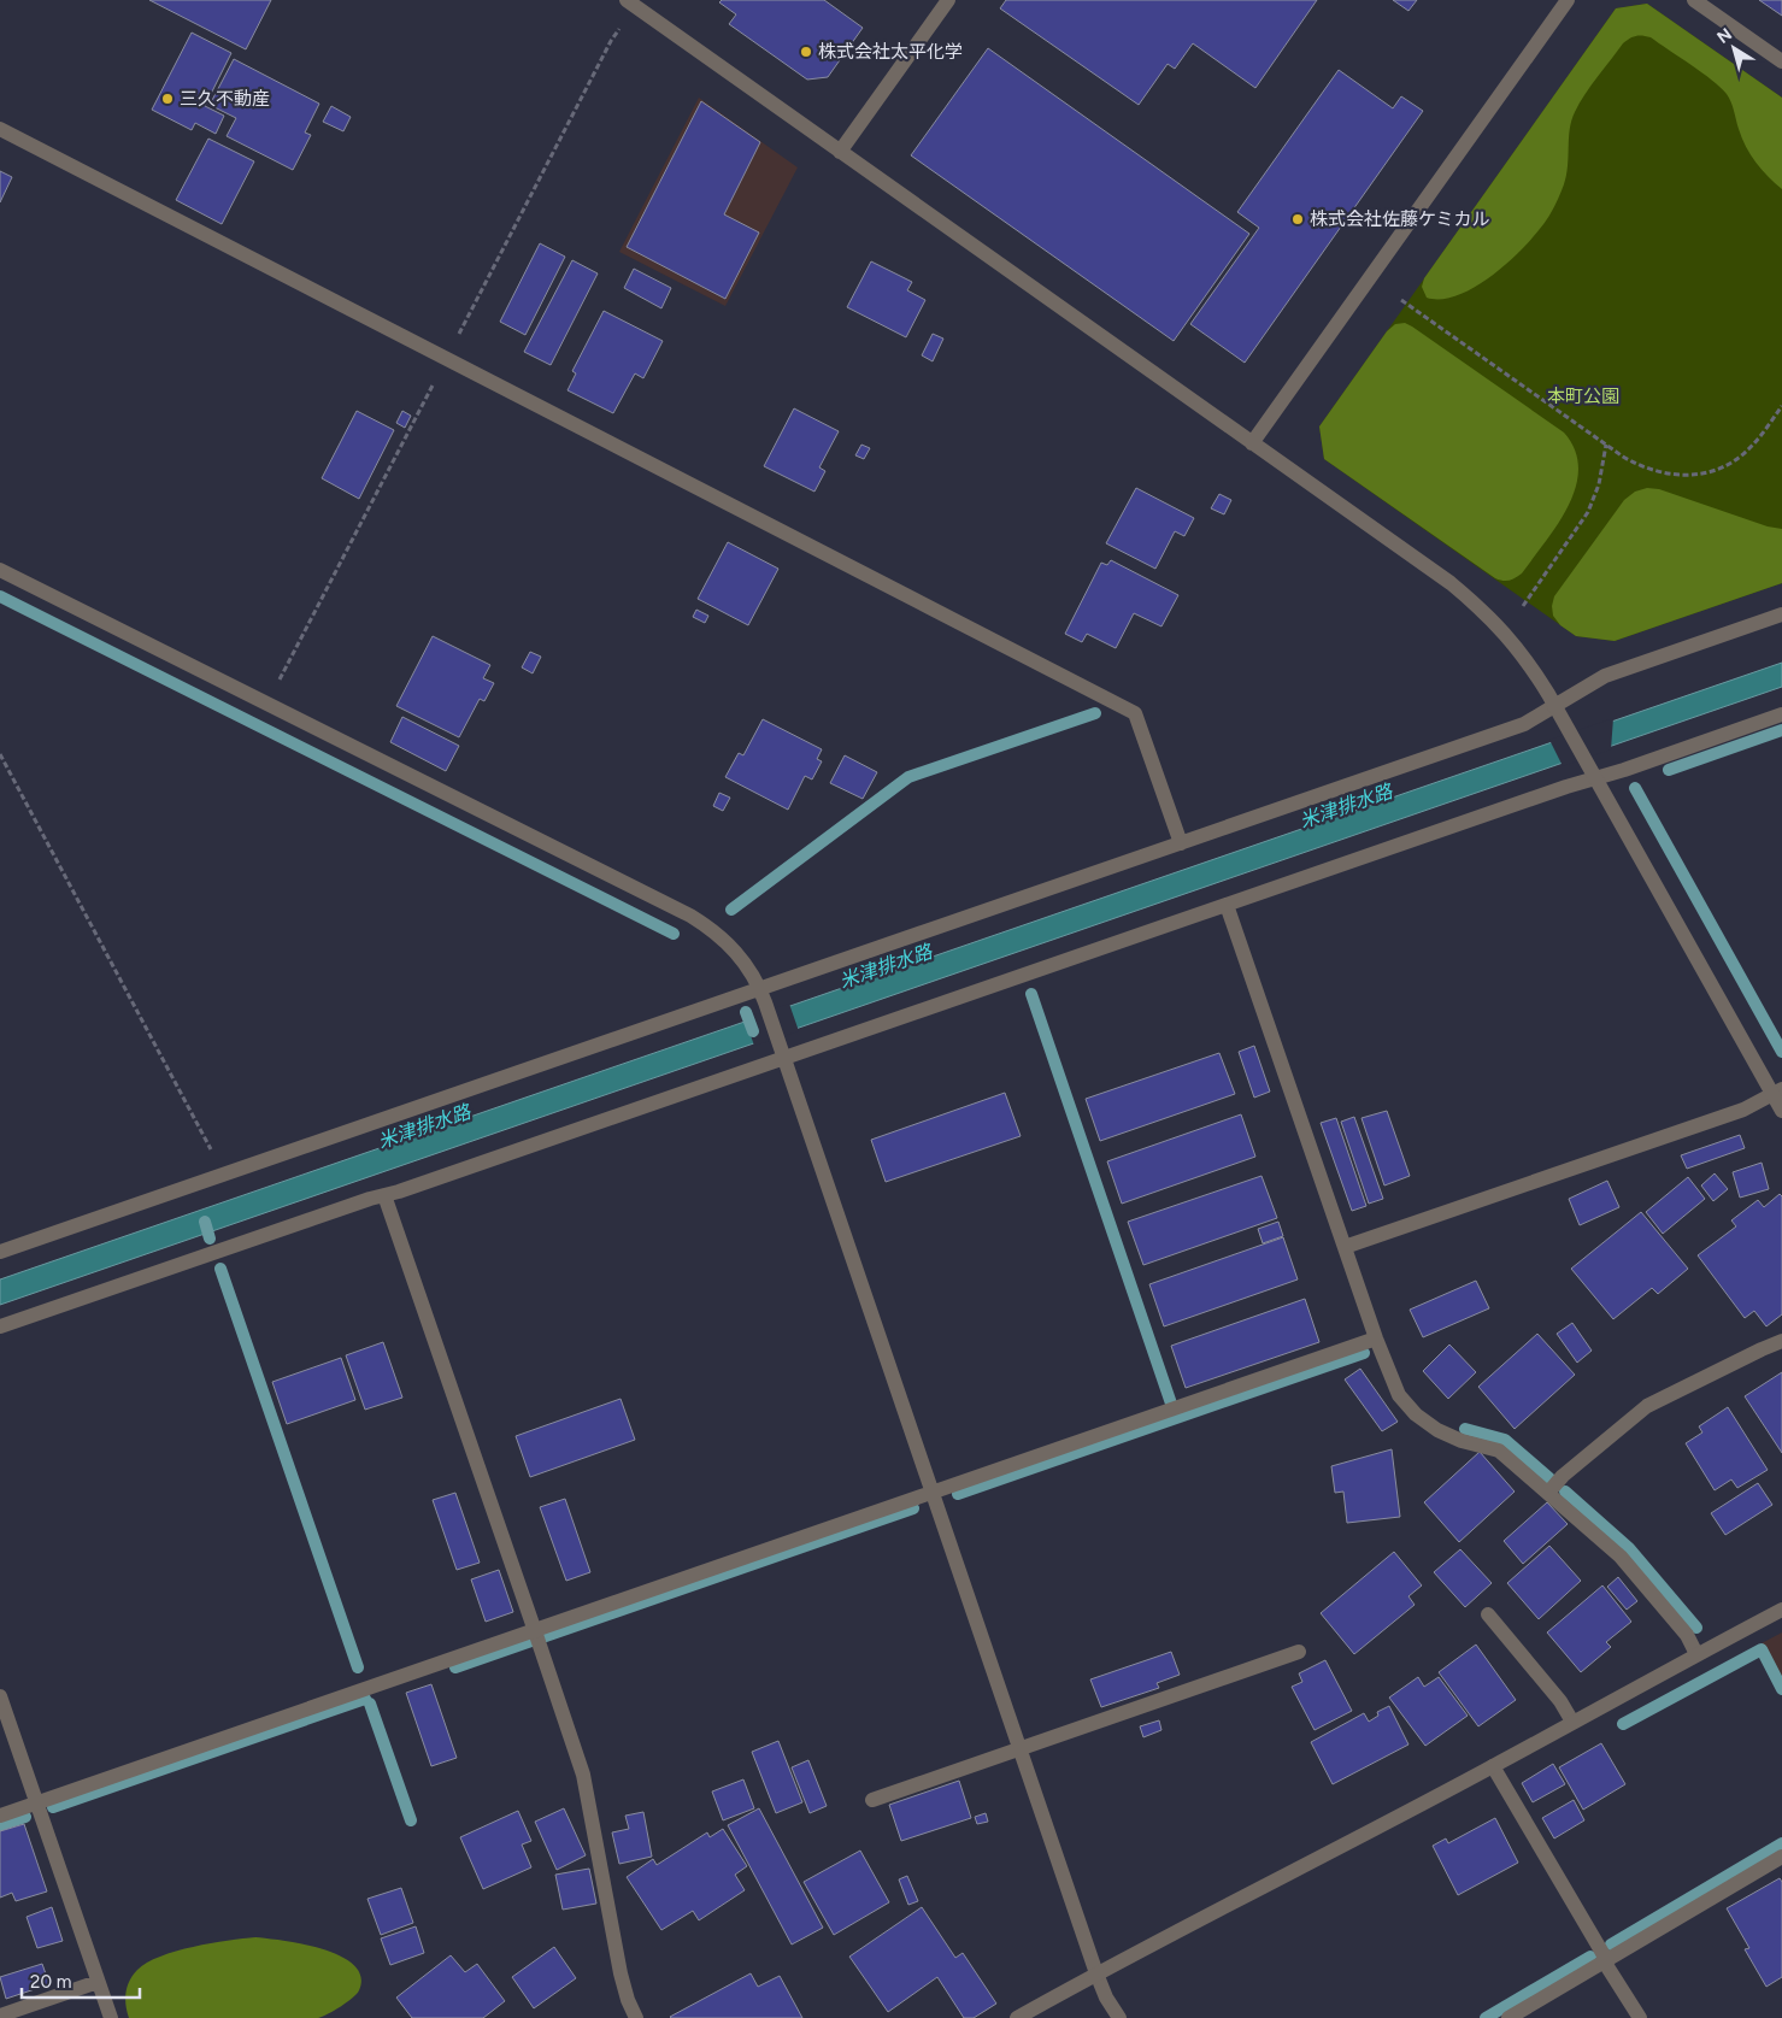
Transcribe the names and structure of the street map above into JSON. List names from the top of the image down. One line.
{"water":["米津排水路"],"parks":["本町公園"],"places":["株式会社太平化学","三久不動産","株式会社佐藤ケミカル"],"scale_bar":"20 m","north":"top left"}
